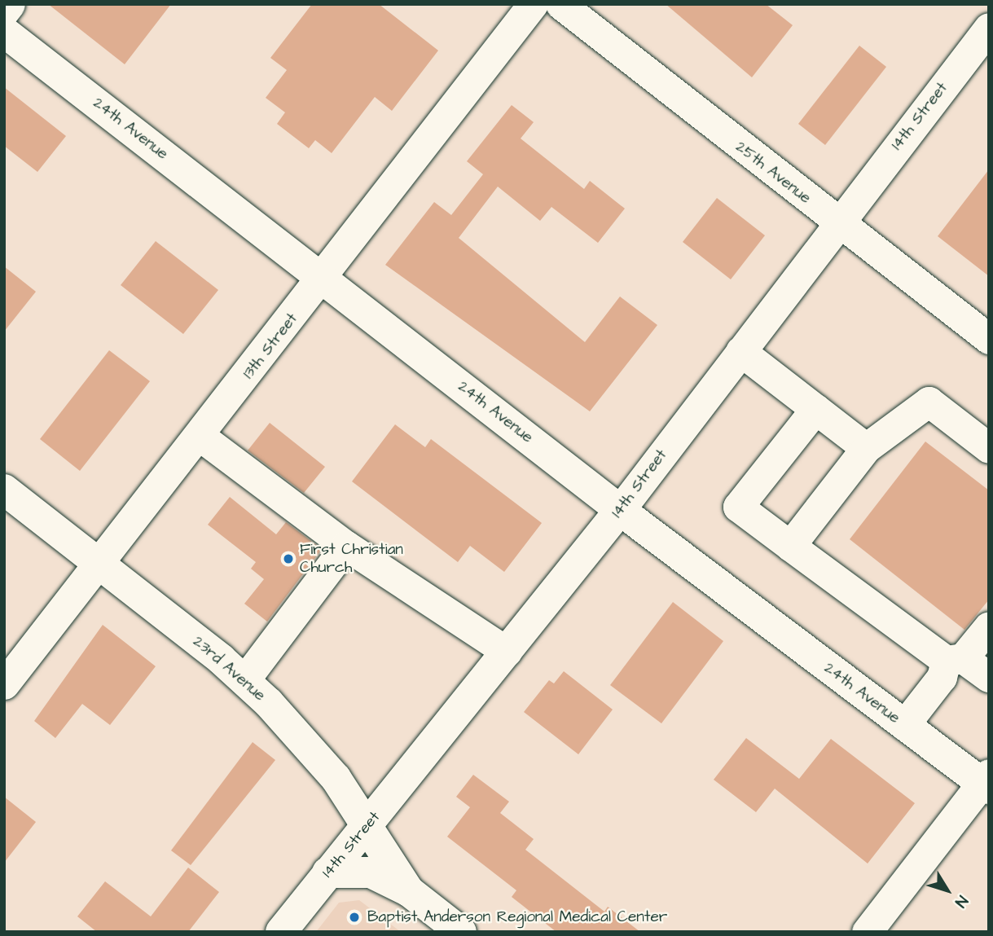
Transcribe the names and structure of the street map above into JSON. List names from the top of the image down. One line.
{"streets":{"main road":["14th Street","24th Avenue","23rd Avenue"],"street":["25th Avenue","13th Street"]},"crossings":[["14th Street","24th Avenue"],["14th Street","25th Avenue"],["14th Street","23rd Avenue"],["24th Avenue","13th Street"],["13th Street","23rd Avenue"]],"places":["First Christian Church","Baptist Anderson Regional Medical Center"],"north":"bottom right"}
